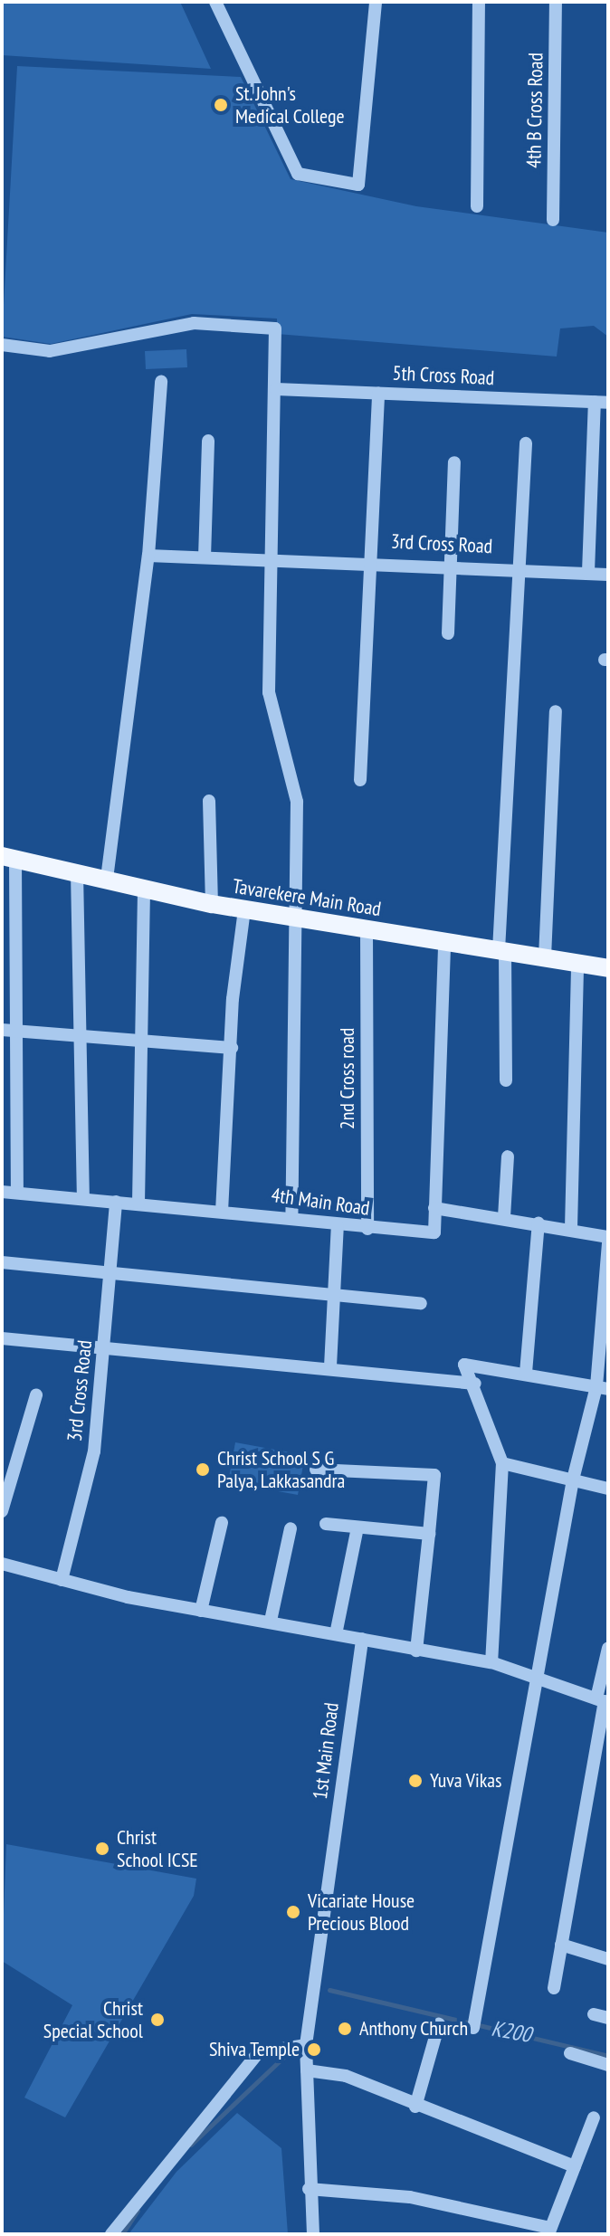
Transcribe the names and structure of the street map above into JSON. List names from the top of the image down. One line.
{"streets":{"main road":["Tavarekere Main Road"],"street":["4th B Cross Road","5th Cross Road","3rd Cross Road","2nd Cross road","4th Main Road","1st Main Road"]},"crossings":[["3rd Cross Road","4th Main Road"],["Tavarekere Main Road","2nd Cross road"],["2nd Cross road","4th Main Road"]],"water":["K200"],"places":["St. John's Medical College","Christ School S G Palya, Lakkasandra","Yuva Vikas","Christ School ICSE","Vicariate House Precious Blood","Christ Special School","Anthony Church","Shiva Temple"]}
